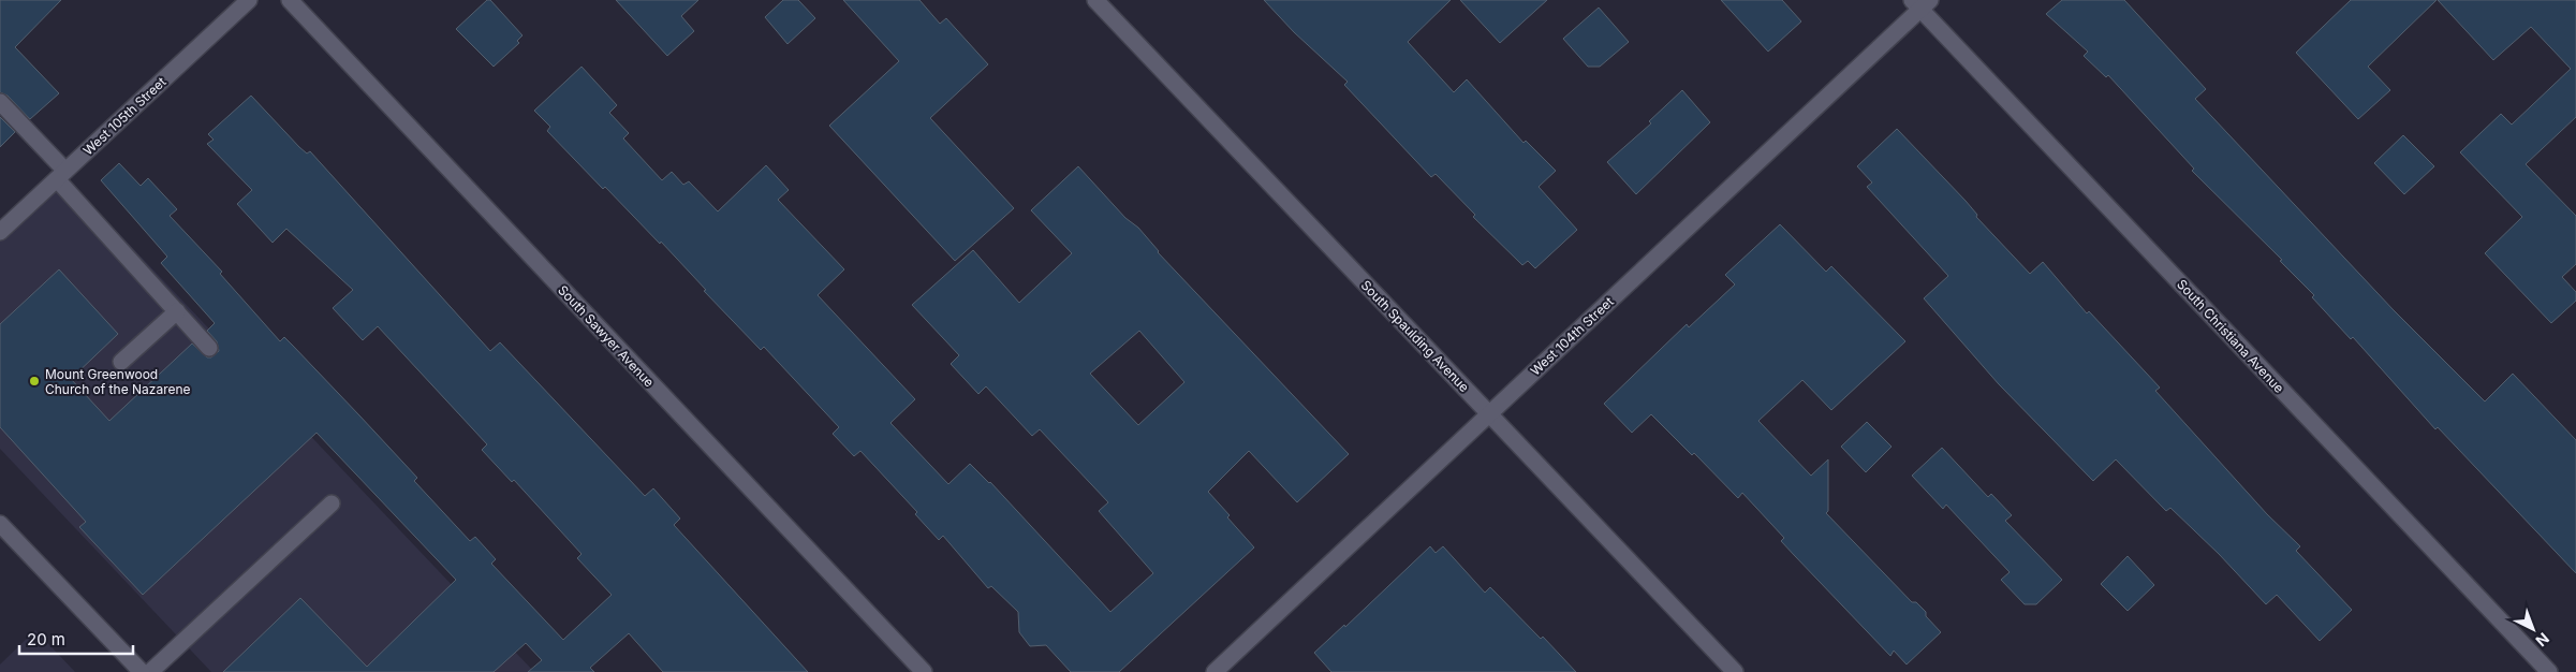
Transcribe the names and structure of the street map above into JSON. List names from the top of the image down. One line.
{"streets":{"street":["West 105th Street","South Sawyer Avenue","South Spaulding Avenue","West 104th Street","South Christiana Avenue"]},"crossings":[["South Spaulding Avenue","West 104th Street"],["West 104th Street","South Christiana Avenue"]],"places":["Mount Greenwood Church of the Nazarene"],"scale_bar":"20 m","north":"bottom right"}
